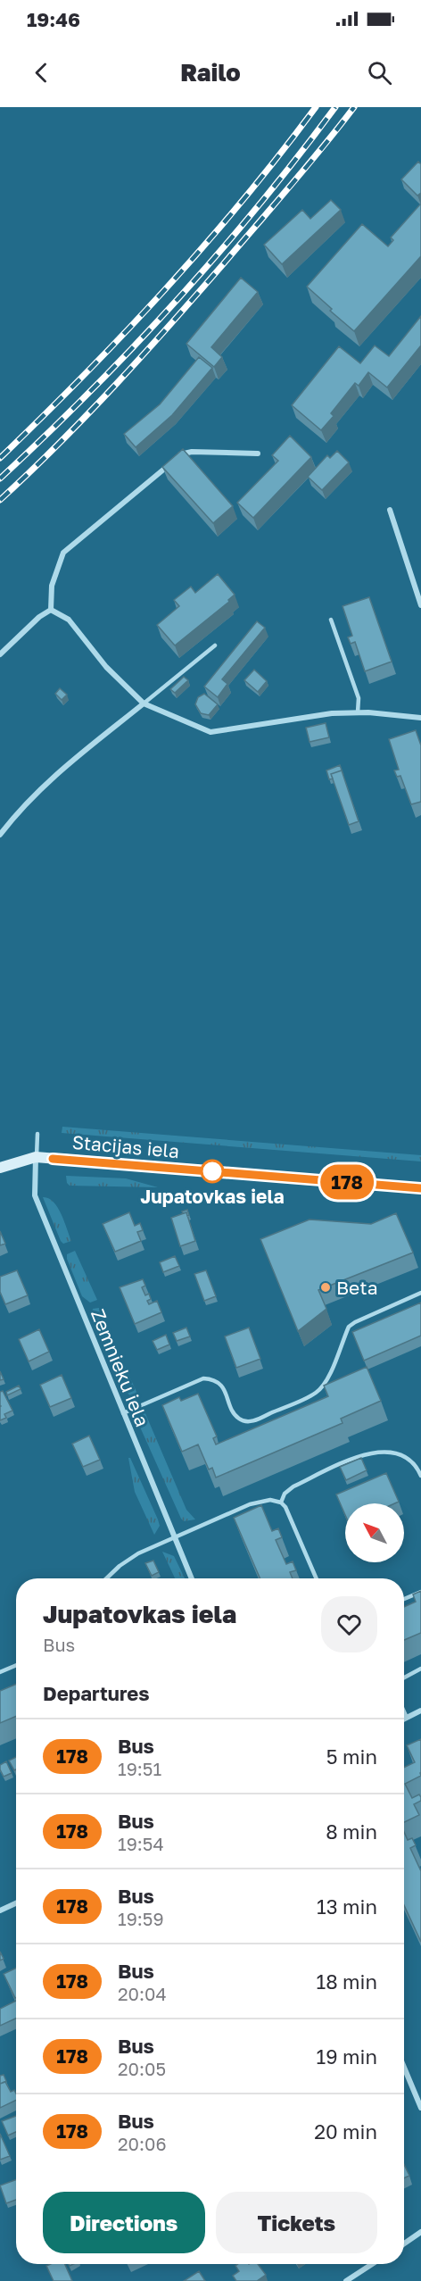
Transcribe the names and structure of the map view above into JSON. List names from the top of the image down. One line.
{"streets":{"main road":["Stacijas iela"],"street":["Zemnieku iela"]},"crossings":[["Stacijas iela","Zemnieku iela"]],"places":["Jupatovkas iela","Beta"],"lines":["bus line 178"],"north":"top left","page":{"status":"19:46","header":"Railo","on_map":"178","heading":[["Jupatovkas iela","Bus"],"Departures"],"list":[{"mark":"178","name":"Bus","note":"19:51","value":"5 min"},{"mark":"178","name":"Bus","note":"19:54","value":"8 min"},{"mark":"178","name":"Bus","note":"19:59","value":"13 min"},{"mark":"178","name":"Bus","note":"20:04","value":"18 min"},{"mark":"178","name":"Bus","note":"20:05","value":"19 min"},{"mark":"178","name":"Bus","note":"20:06","value":"20 min"}],"buttons":["Directions","Tickets"]}}
